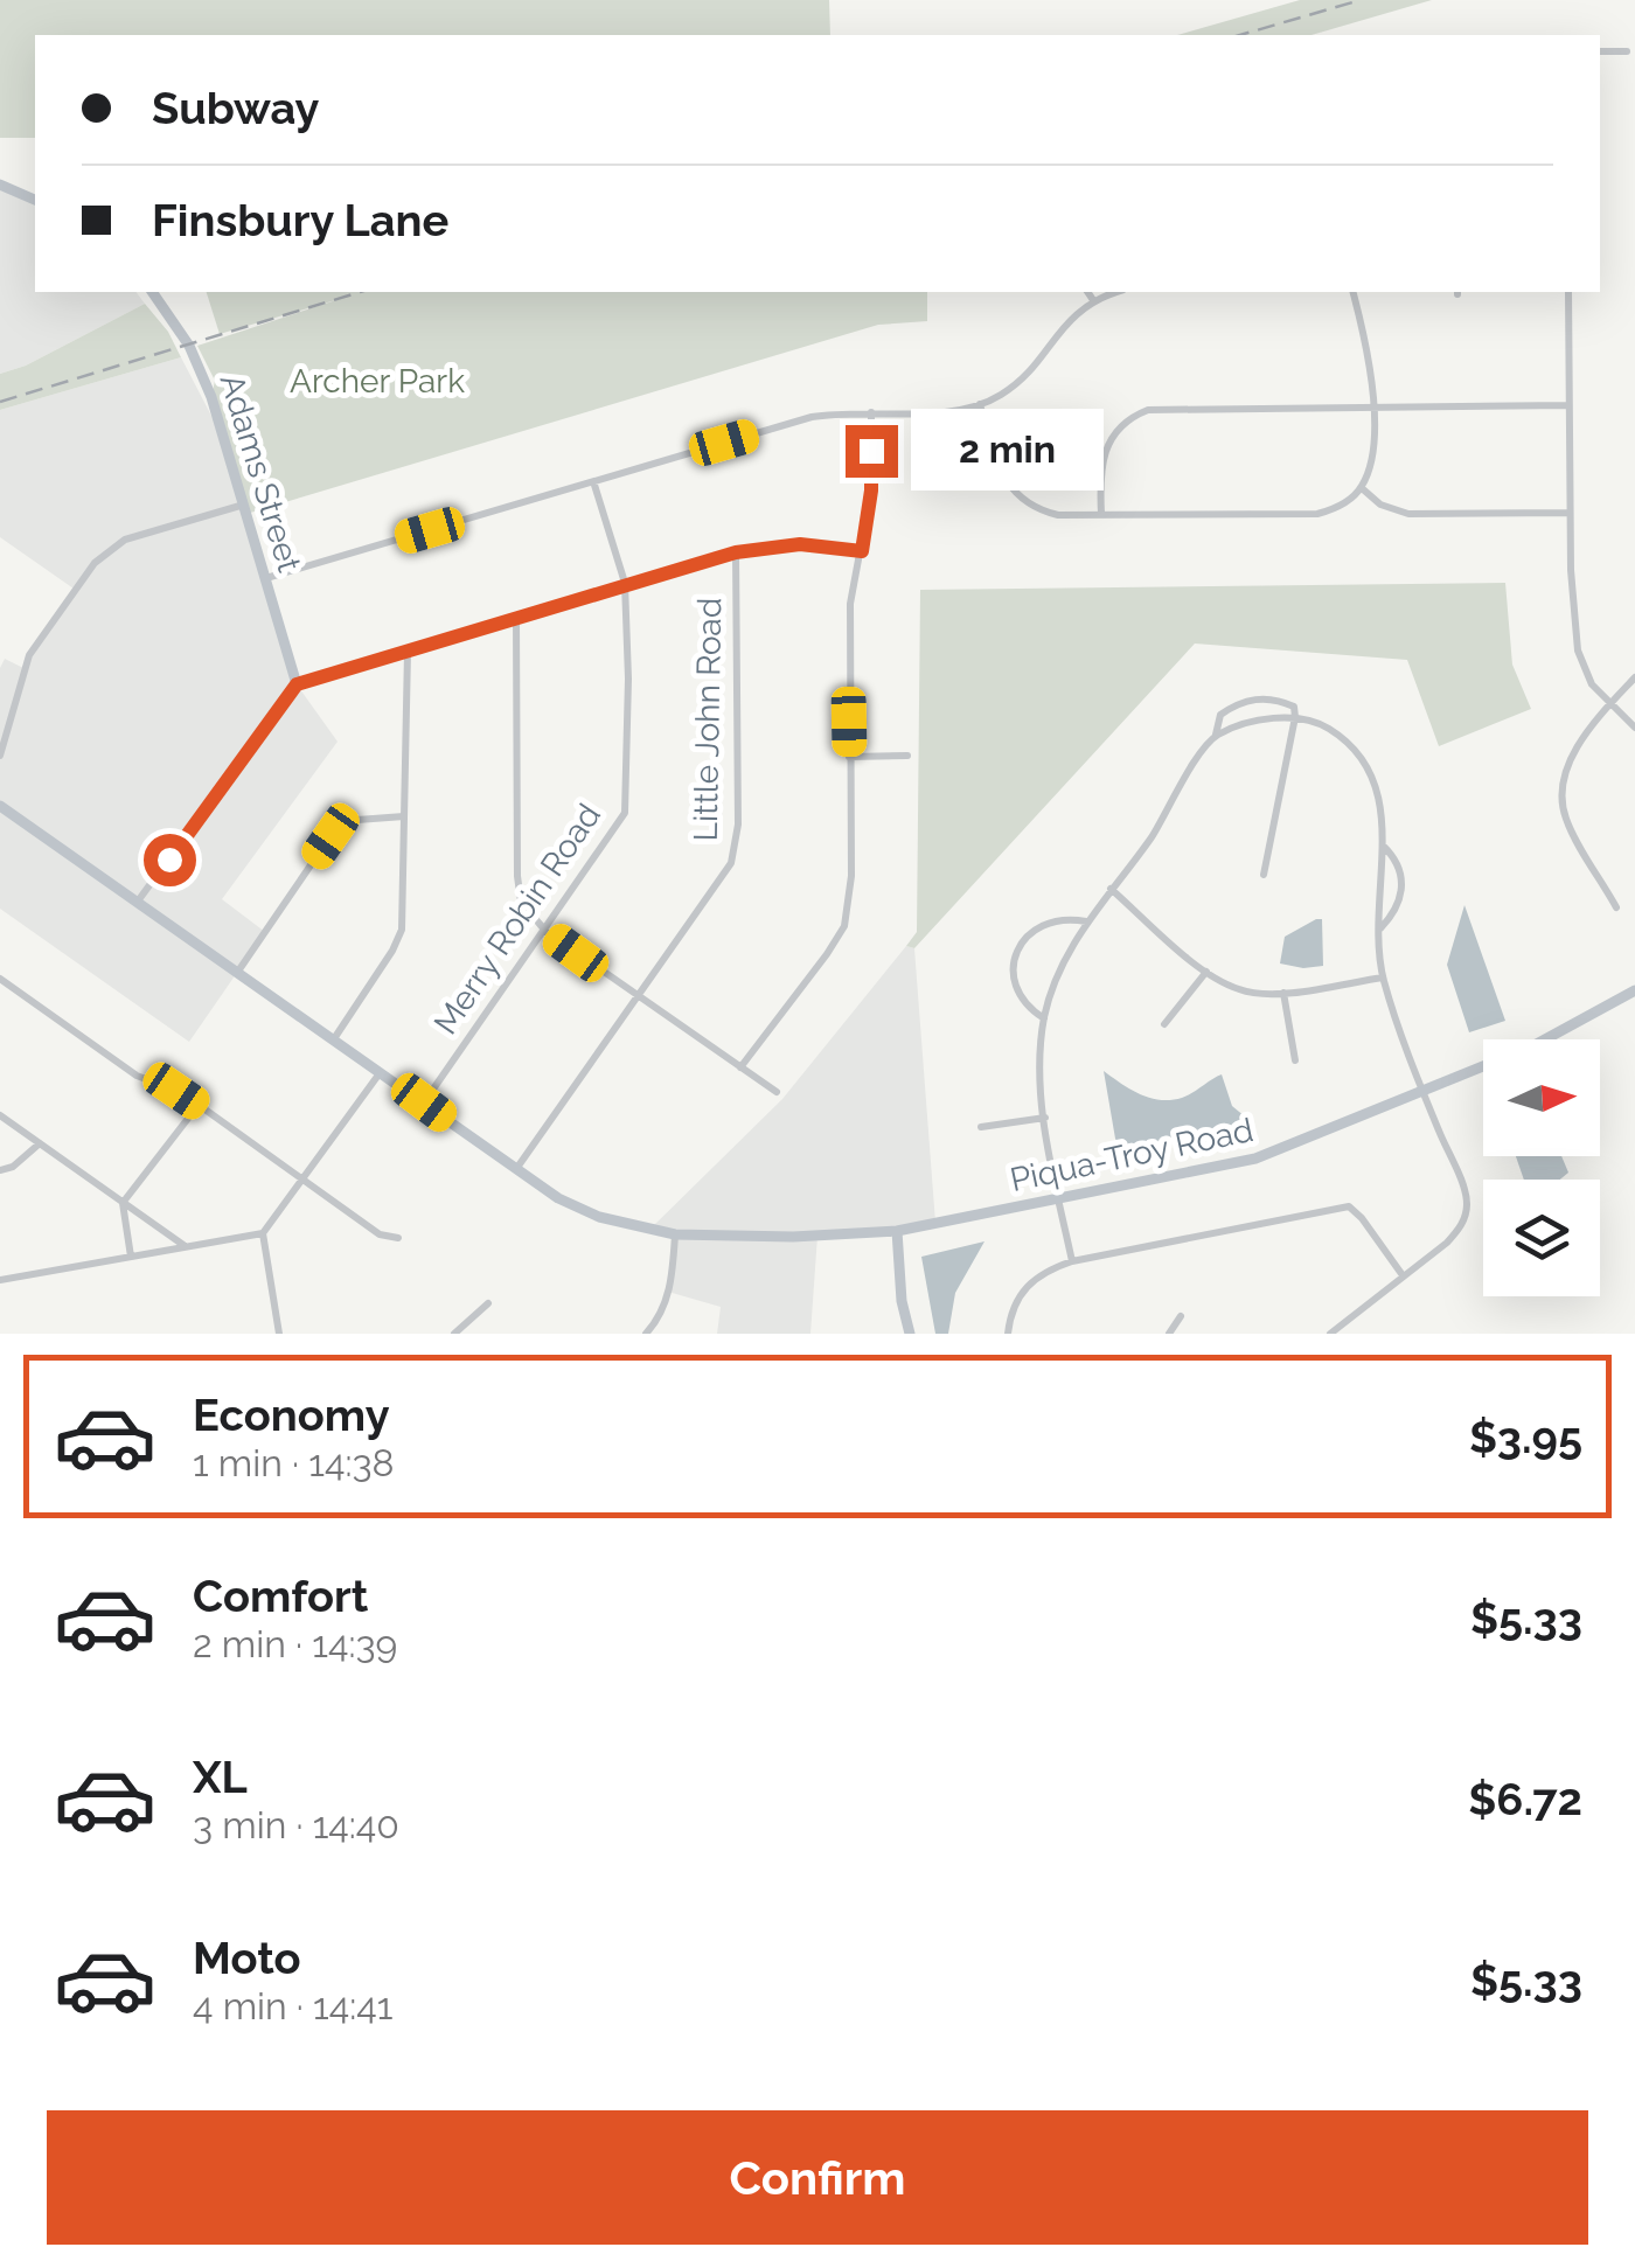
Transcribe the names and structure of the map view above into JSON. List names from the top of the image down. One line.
{"streets":{"street":["Adams Street","Little John Road","Merry Robin Road","Piqua-Troy Road"]},"crossings":[["Little John Road","Piqua-Troy Road"],["Merry Robin Road","Piqua-Troy Road"]],"parks":["Archer Park"],"north":"right","page":{"banner":["Subway","Finsbury Lane"],"bubble":"2 min","list":[{"name":"Economy","note":"1 min · 14:38","value":"$3.95"},{"name":"Comfort","note":"2 min · 14:39","value":"$5.33"},{"name":"XL","note":"3 min · 14:40","value":"$6.72"},{"name":"Moto","note":"4 min · 14:41","value":"$5.33"}],"buttons":"Confirm"}}
